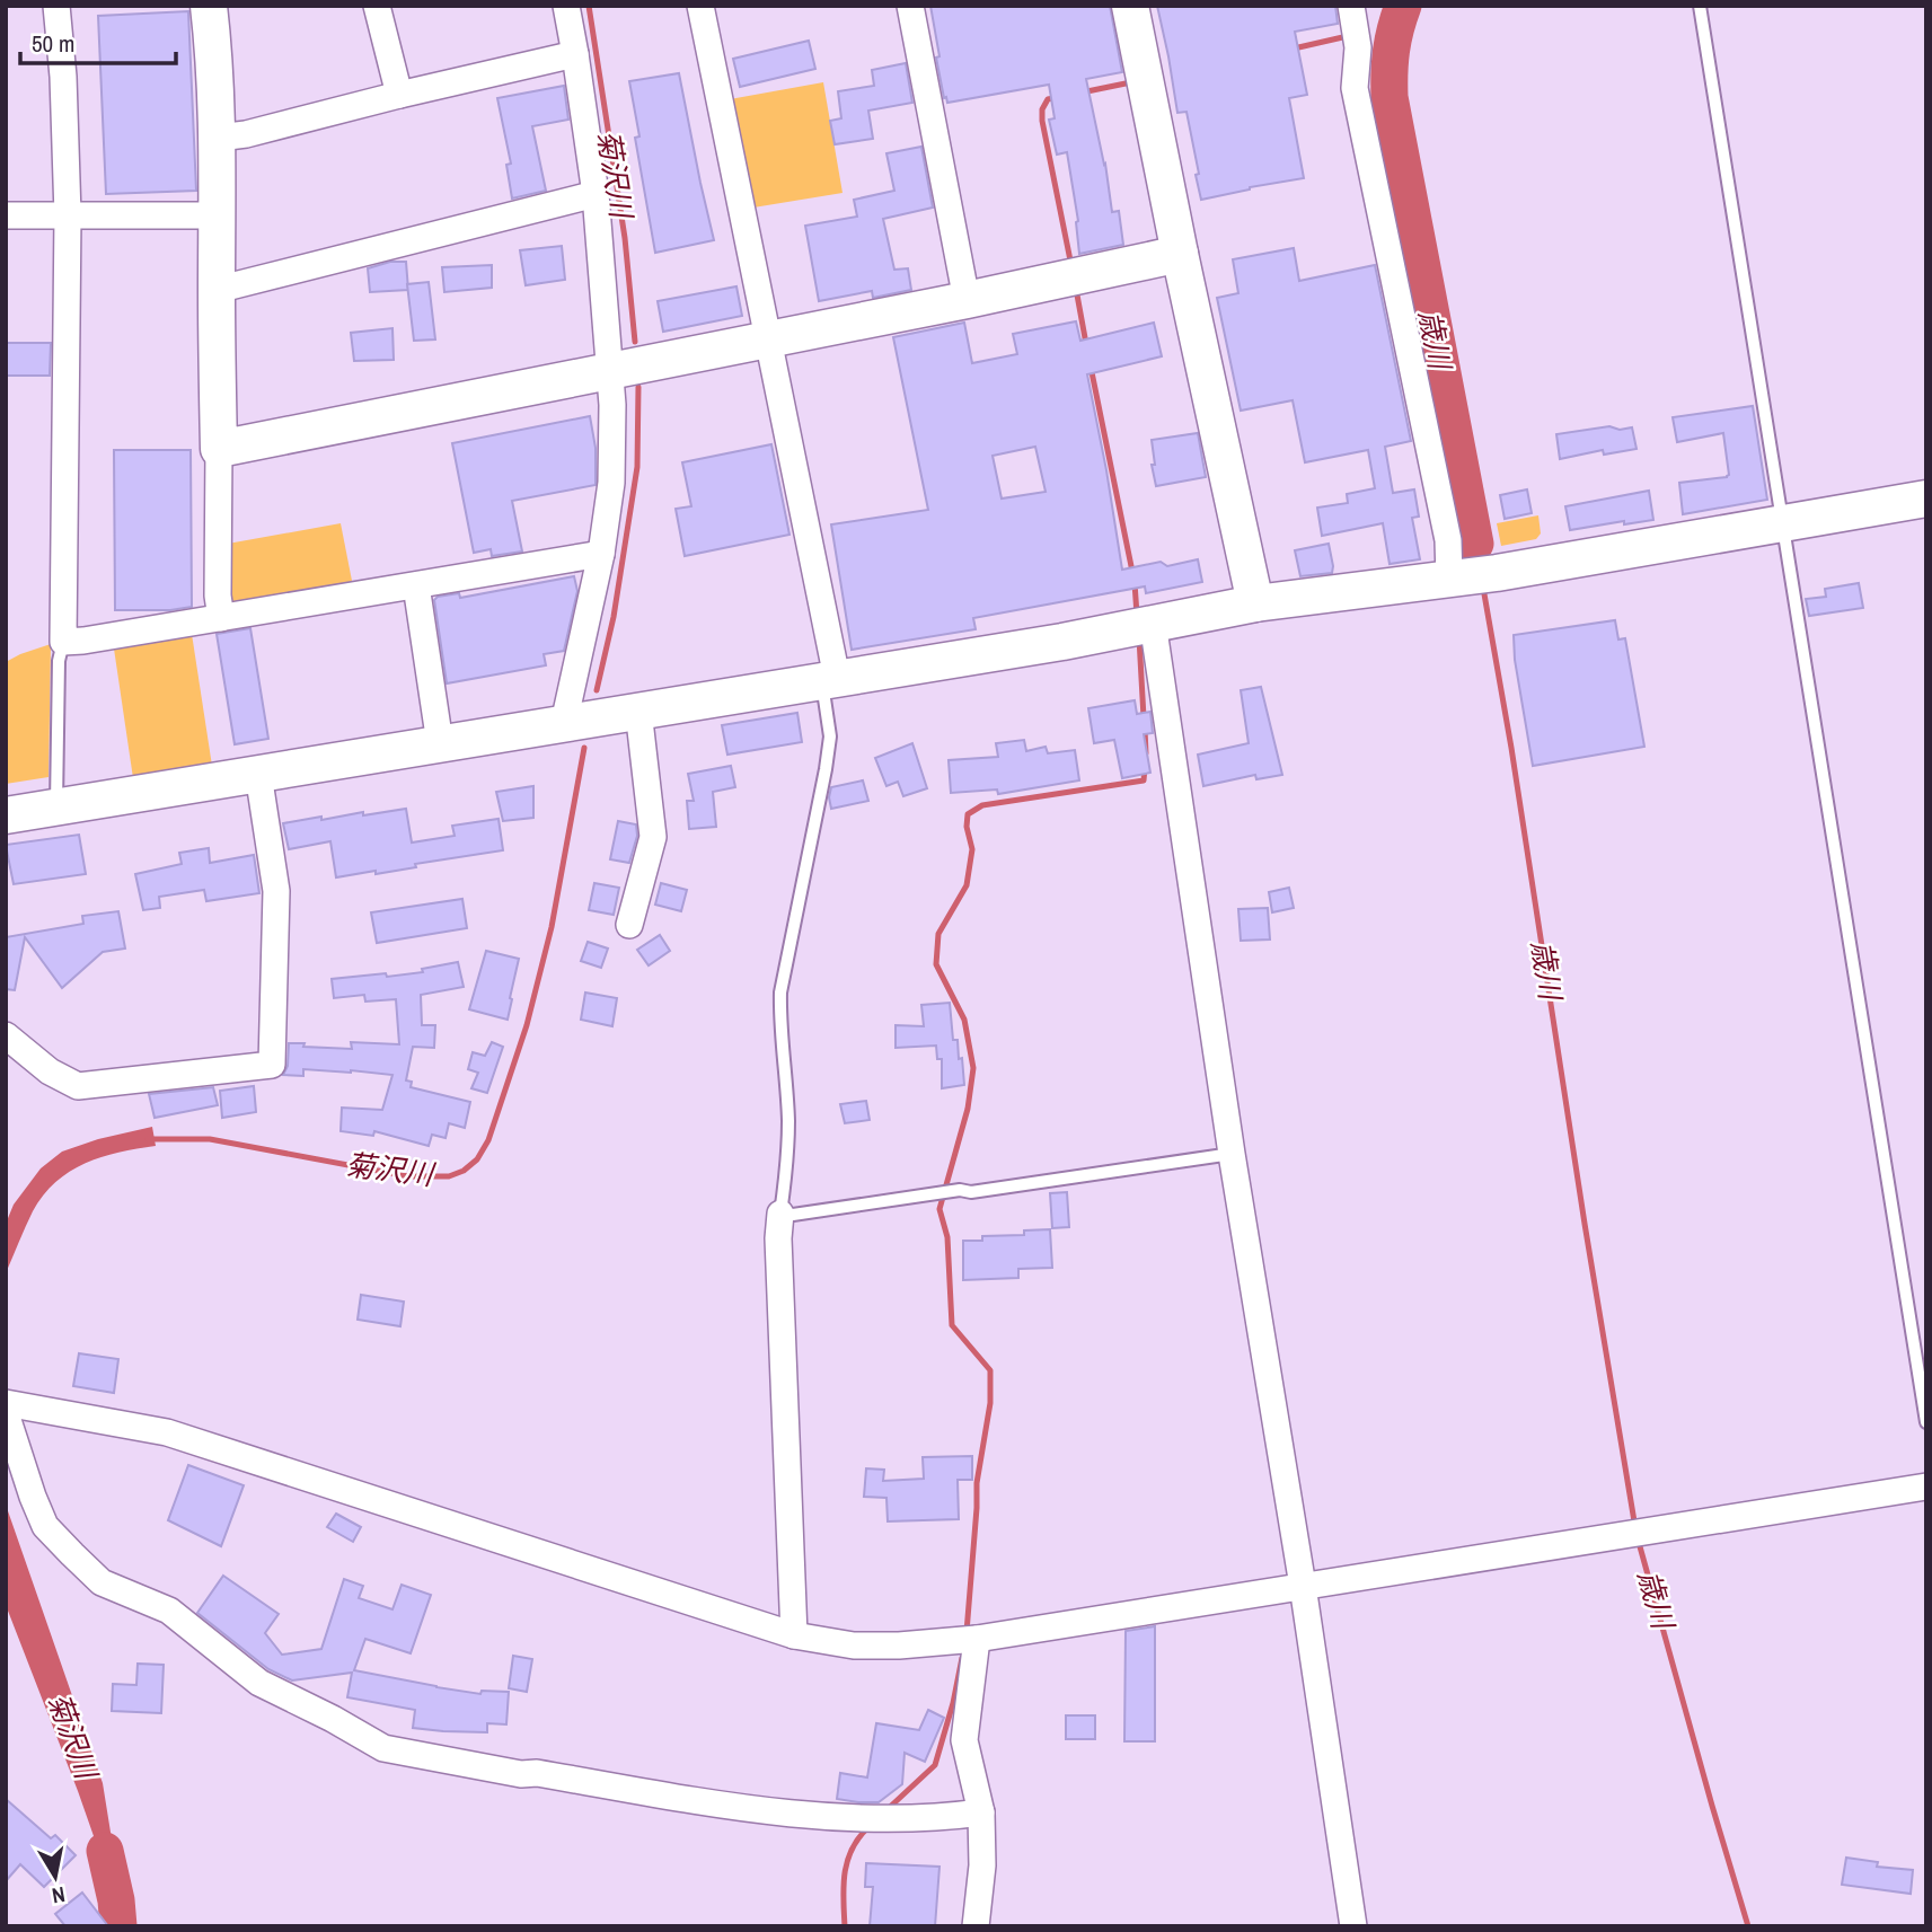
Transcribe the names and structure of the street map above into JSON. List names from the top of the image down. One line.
{"water":["菊沢川","歳川"],"scale_bar":"50 m","north":"bottom"}
